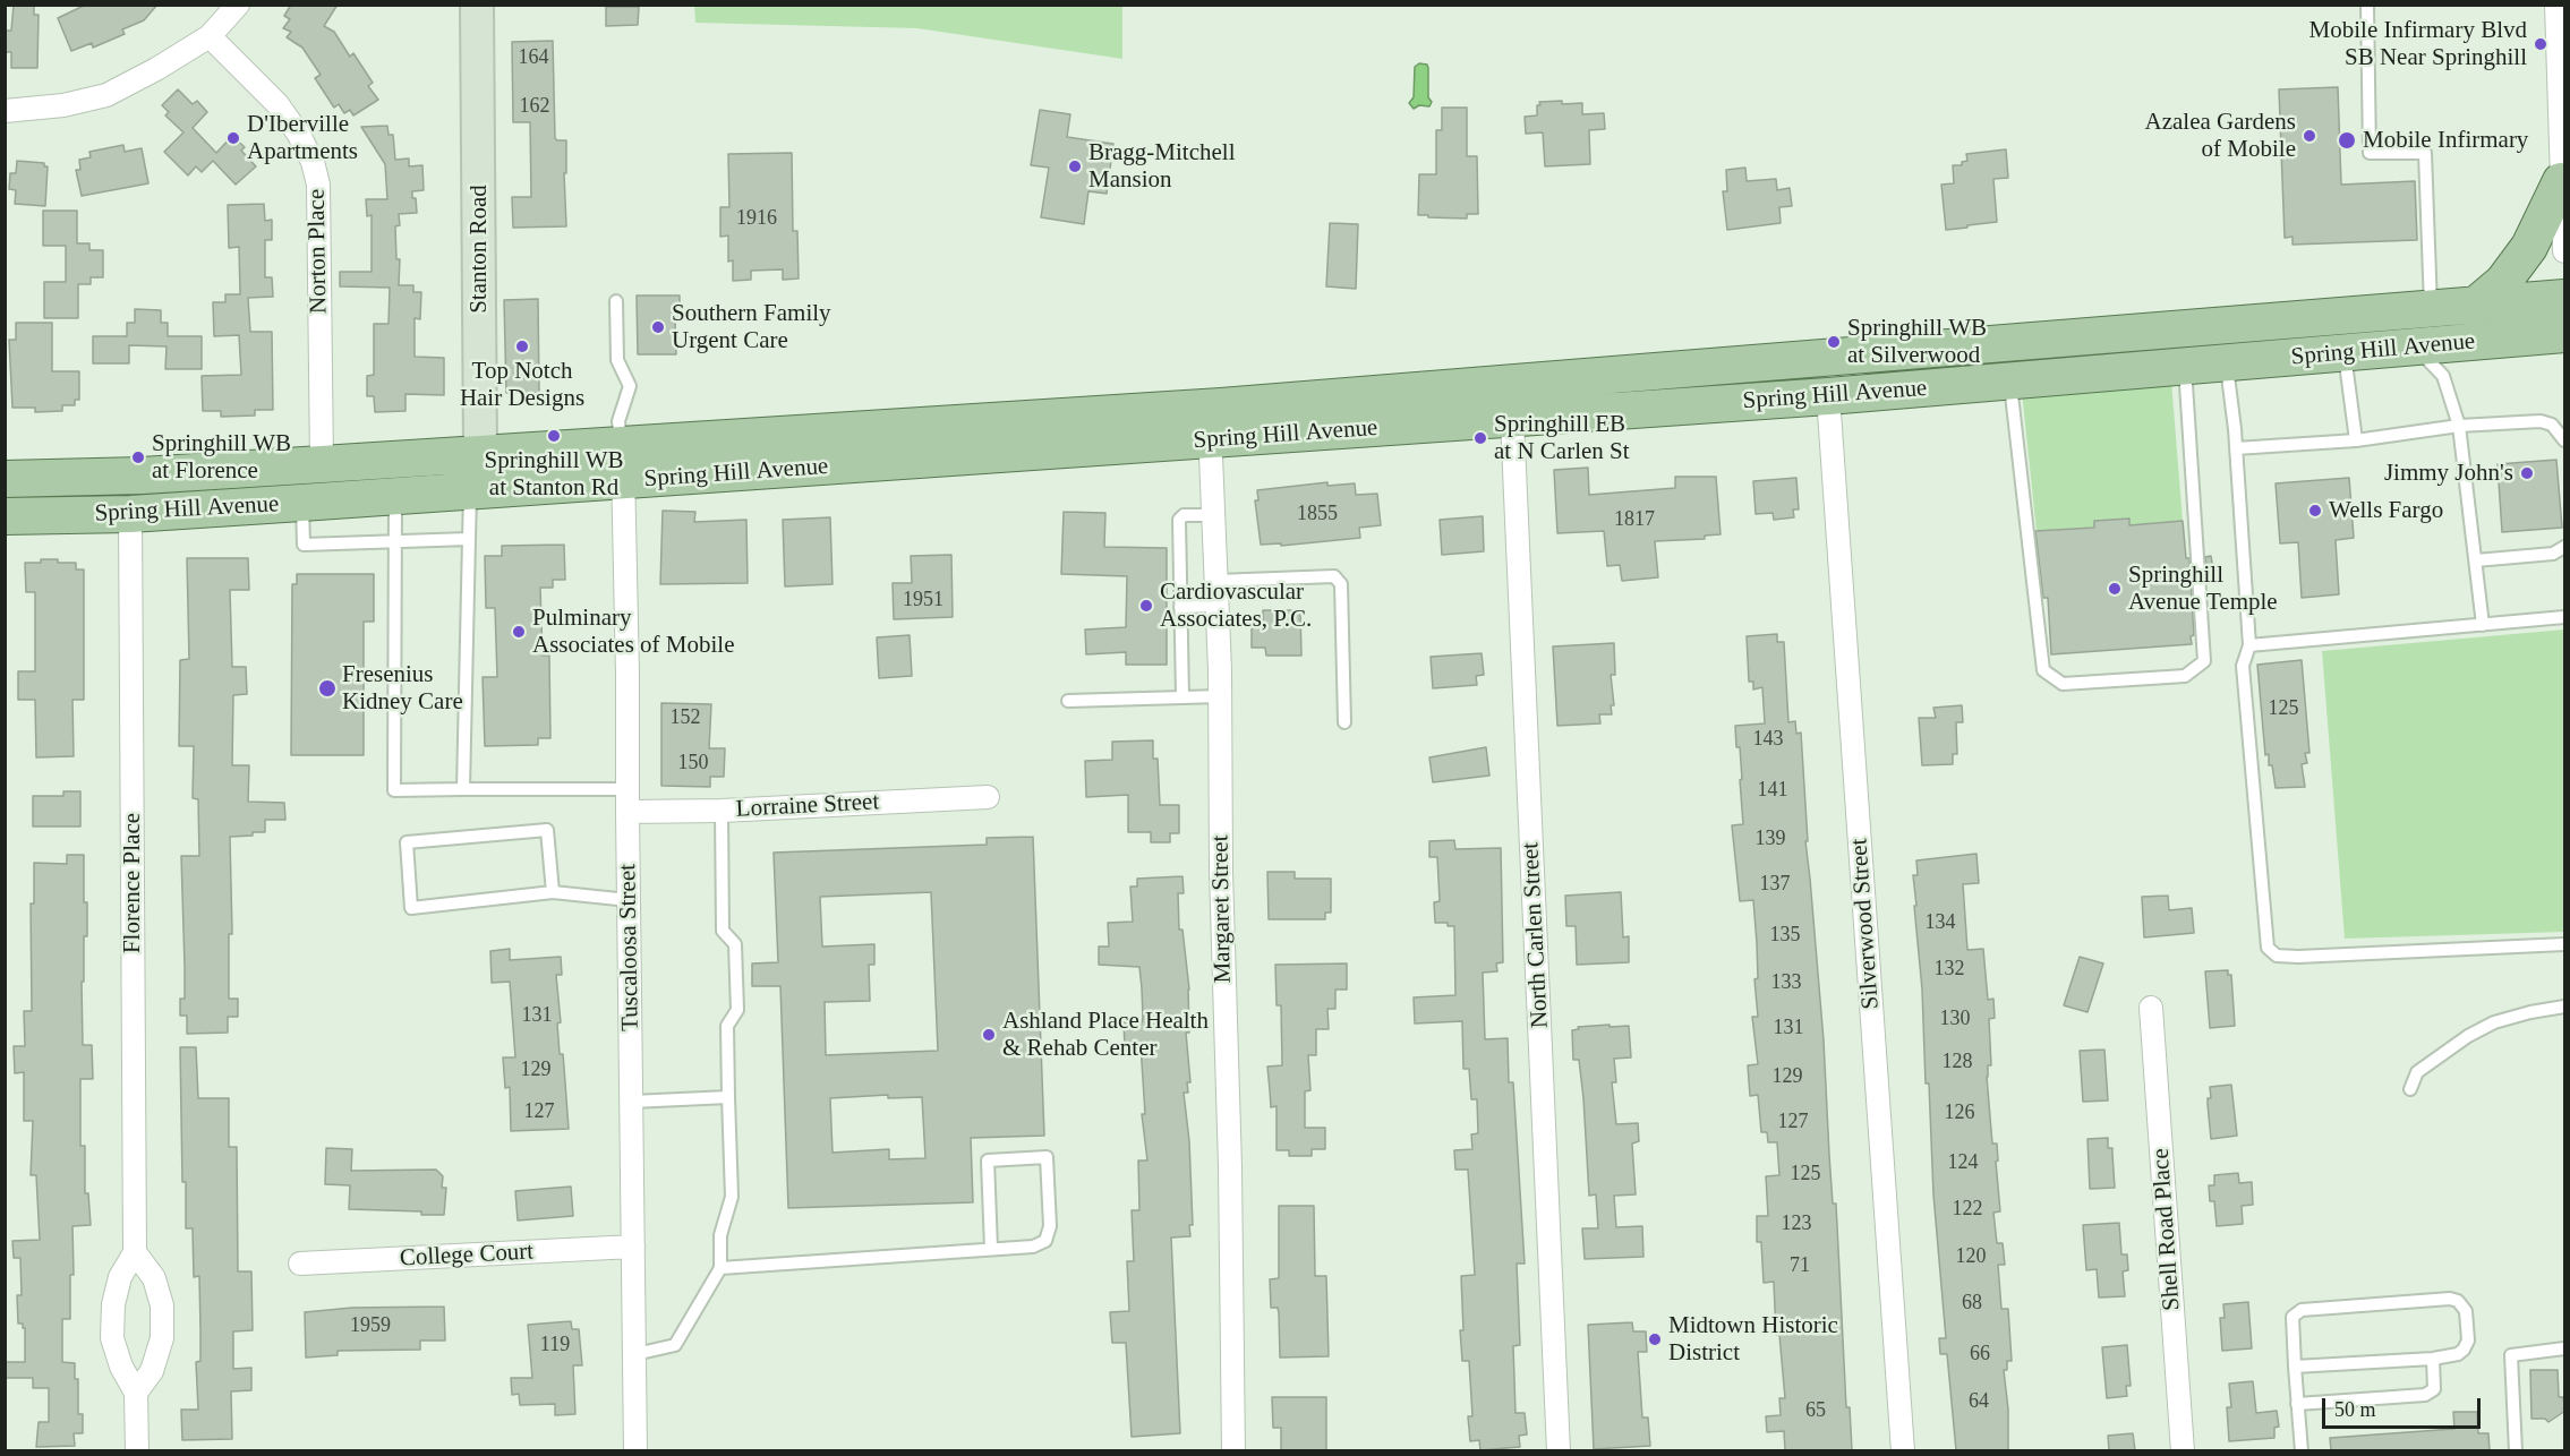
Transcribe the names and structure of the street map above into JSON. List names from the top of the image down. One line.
{"streets":{"main road":["Spring Hill Avenue"],"street":["Stanton Road","Norton Place","Lorraine Street","Florence Place","Margaret Street","Silverwood Street","North Carlen Street","Tuscaloosa Street","Shell Road Place","College Court"]},"crossings":[["Stanton Road","Spring Hill Avenue"],["Norton Place","Spring Hill Avenue"],["Spring Hill Avenue","Florence Place"],["Spring Hill Avenue","Margaret Street"],["Spring Hill Avenue","Silverwood Street"],["Spring Hill Avenue","North Carlen Street"],["Spring Hill Avenue","Tuscaloosa Street"],["Lorraine Street","Tuscaloosa Street"],["Tuscaloosa Street","College Court"]],"places":["Mobile Infirmary Blvd SB Near Springhill","Azalea Gardens of Mobile","D'Iberville Apartments","Mobile Infirmary","Bragg-Mitchell Mansion","Southern Family Urgent Care","Springhill WB at Silverwood","Top Notch Hair Designs","Springhill WB at Stanton Rd","Springhill EB at N Carlen St","Springhill WB at Florence","Jimmy John's","Wells Fargo","Springhill Avenue Temple","Cardiovascular Associates, P.C.","Pulminary Associates of Mobile","Fresenius Kidney Care","Ashland Place Health & Rehab Center","Midtown Historic District"],"house_numbers":["164","162","1916","1855","1817","1951","125","152","143","150","141","139","137","134","135","132","133","131","130","131","128","129","129","127","126","127","124","125","122","123","120","71","68","1959","119","66","64","65"],"scale_bar":"50 m"}
